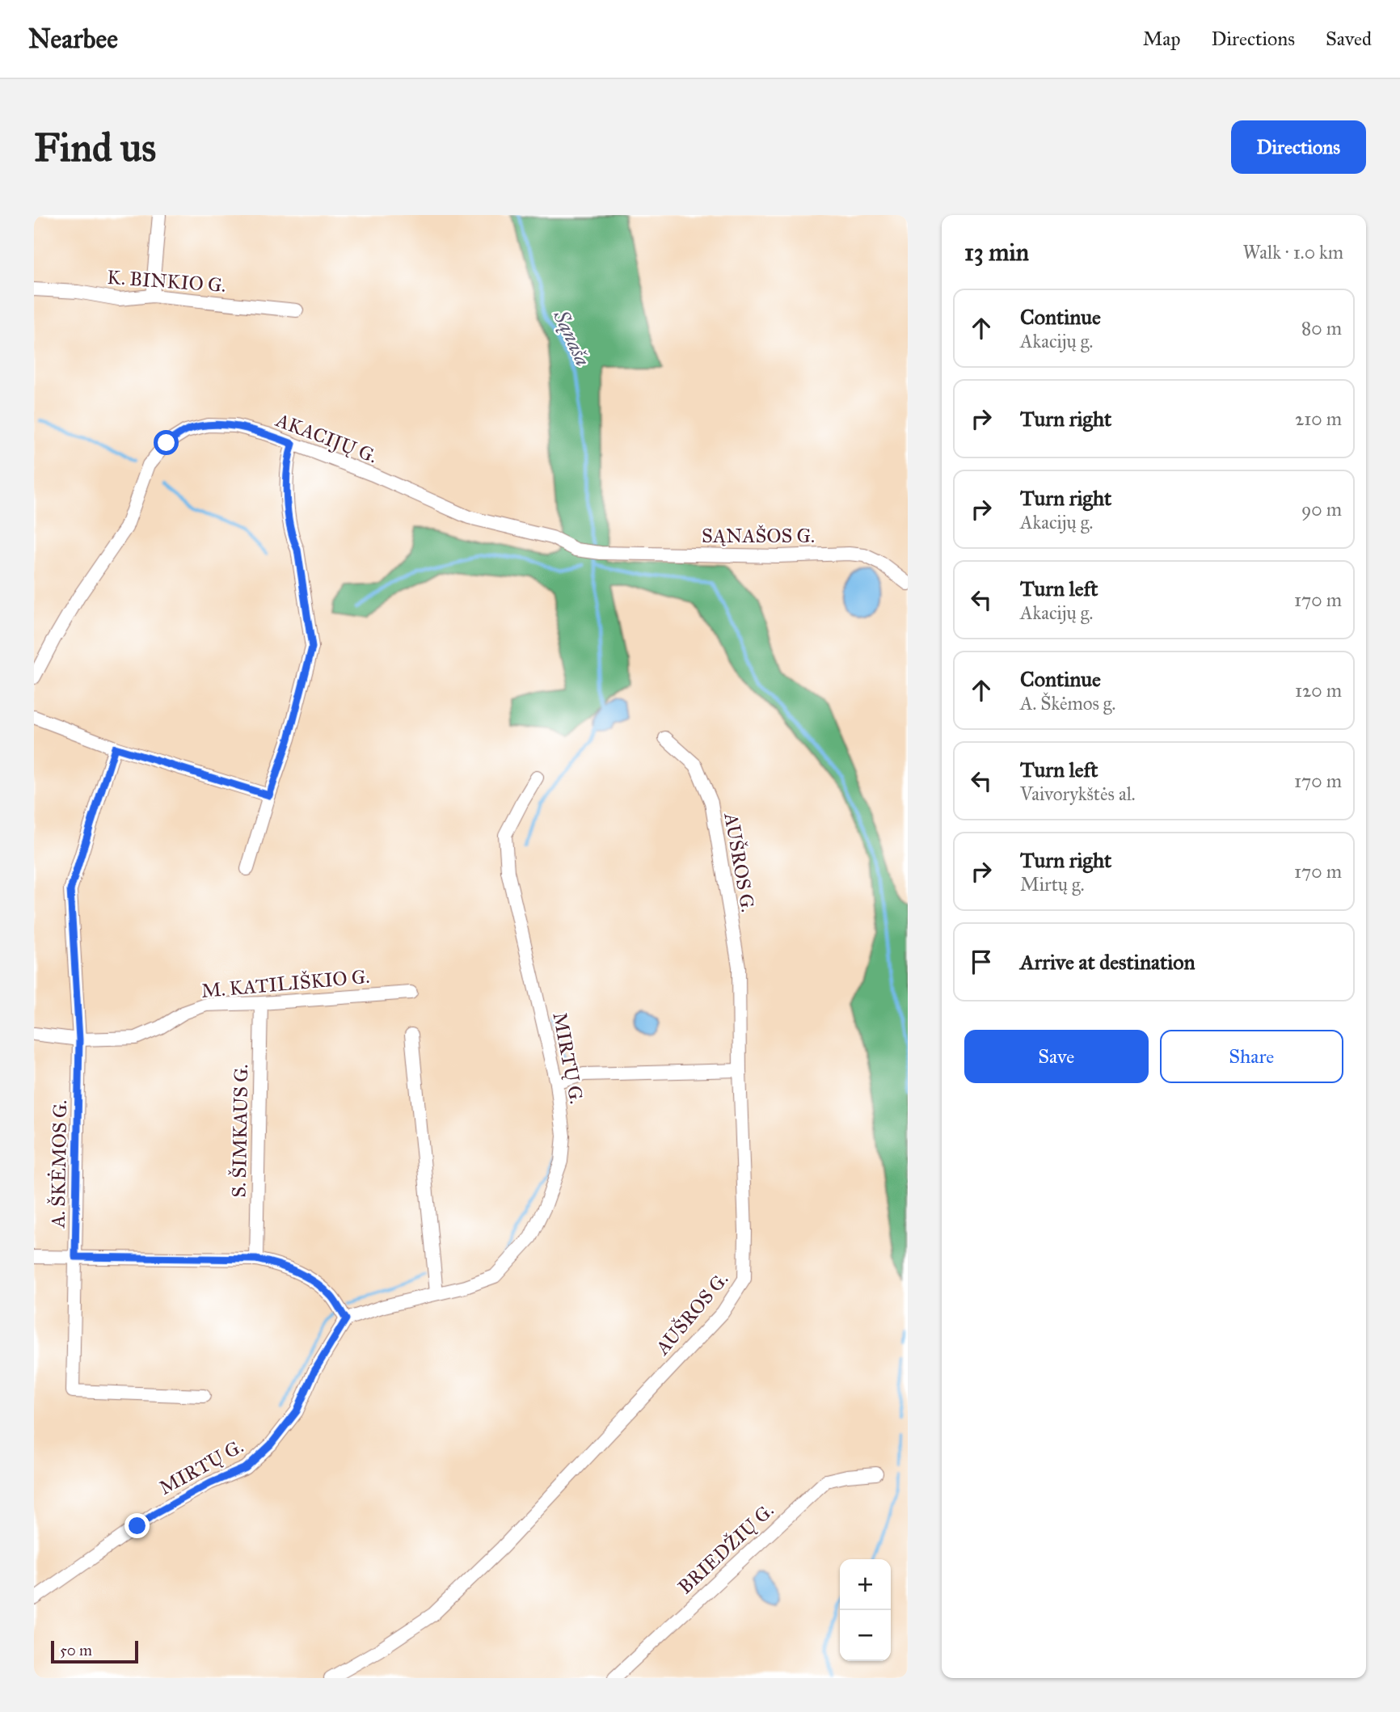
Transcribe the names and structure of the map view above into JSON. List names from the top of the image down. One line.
{"streets":{"street":["K. BINKIO G.","AKACIJŲ G.","SĄNAŠOS G.","AUŠROS G.","M. KATILIŠKIO G.","MIRTŲ G.","S. ŠIMKAUS G.","A. ŠKĖMOS G.","BRIEDŽIŲ G."]},"crossings":[["AKACIJŲ G.","SĄNAŠOS G."],["M. KATILIŠKIO G.","S. ŠIMKAUS G."],["M. KATILIŠKIO G.","A. ŠKĖMOS G."]],"water":["Sąnaša"],"scale_bar":"50 m","page":{"header":"Nearbee","nav":["Map","Directions","Saved"],"buttons":["Directions",["Save","Share"]],"title":"Find us","heading":["13 min","Walk · 1.0 km"],"list":[["Continue","Akacijų g.","80 m"],["Turn right","210 m"],["Turn right","Akacijų g.","90 m"],["Turn left","Akacijų g.","170 m"],["Continue","A. Škėmos g.","120 m"],["Turn left","Vaivorykštės al.","170 m"],["Turn right","Mirtų g.","170 m"],"Arrive at destination"],"map_buttons":["+","−"],"scale":"50 m"}}
